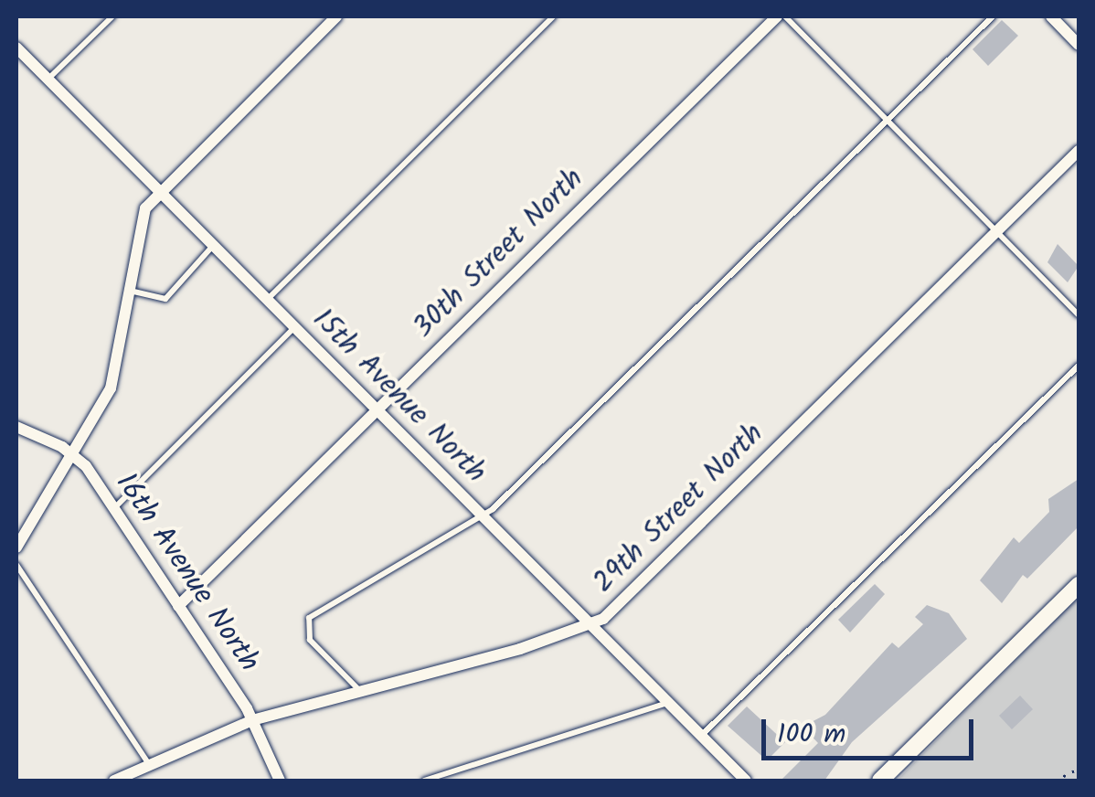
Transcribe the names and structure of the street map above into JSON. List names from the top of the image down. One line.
{"streets":{"street":["30th Street North","15th Avenue North","29th Street North","16th Avenue North"]},"crossings":[["30th Street North","15th Avenue North"],["30th Street North","16th Avenue North"],["15th Avenue North","29th Street North"],["29th Street North","16th Avenue North"]],"scale_bar":"100 m"}
